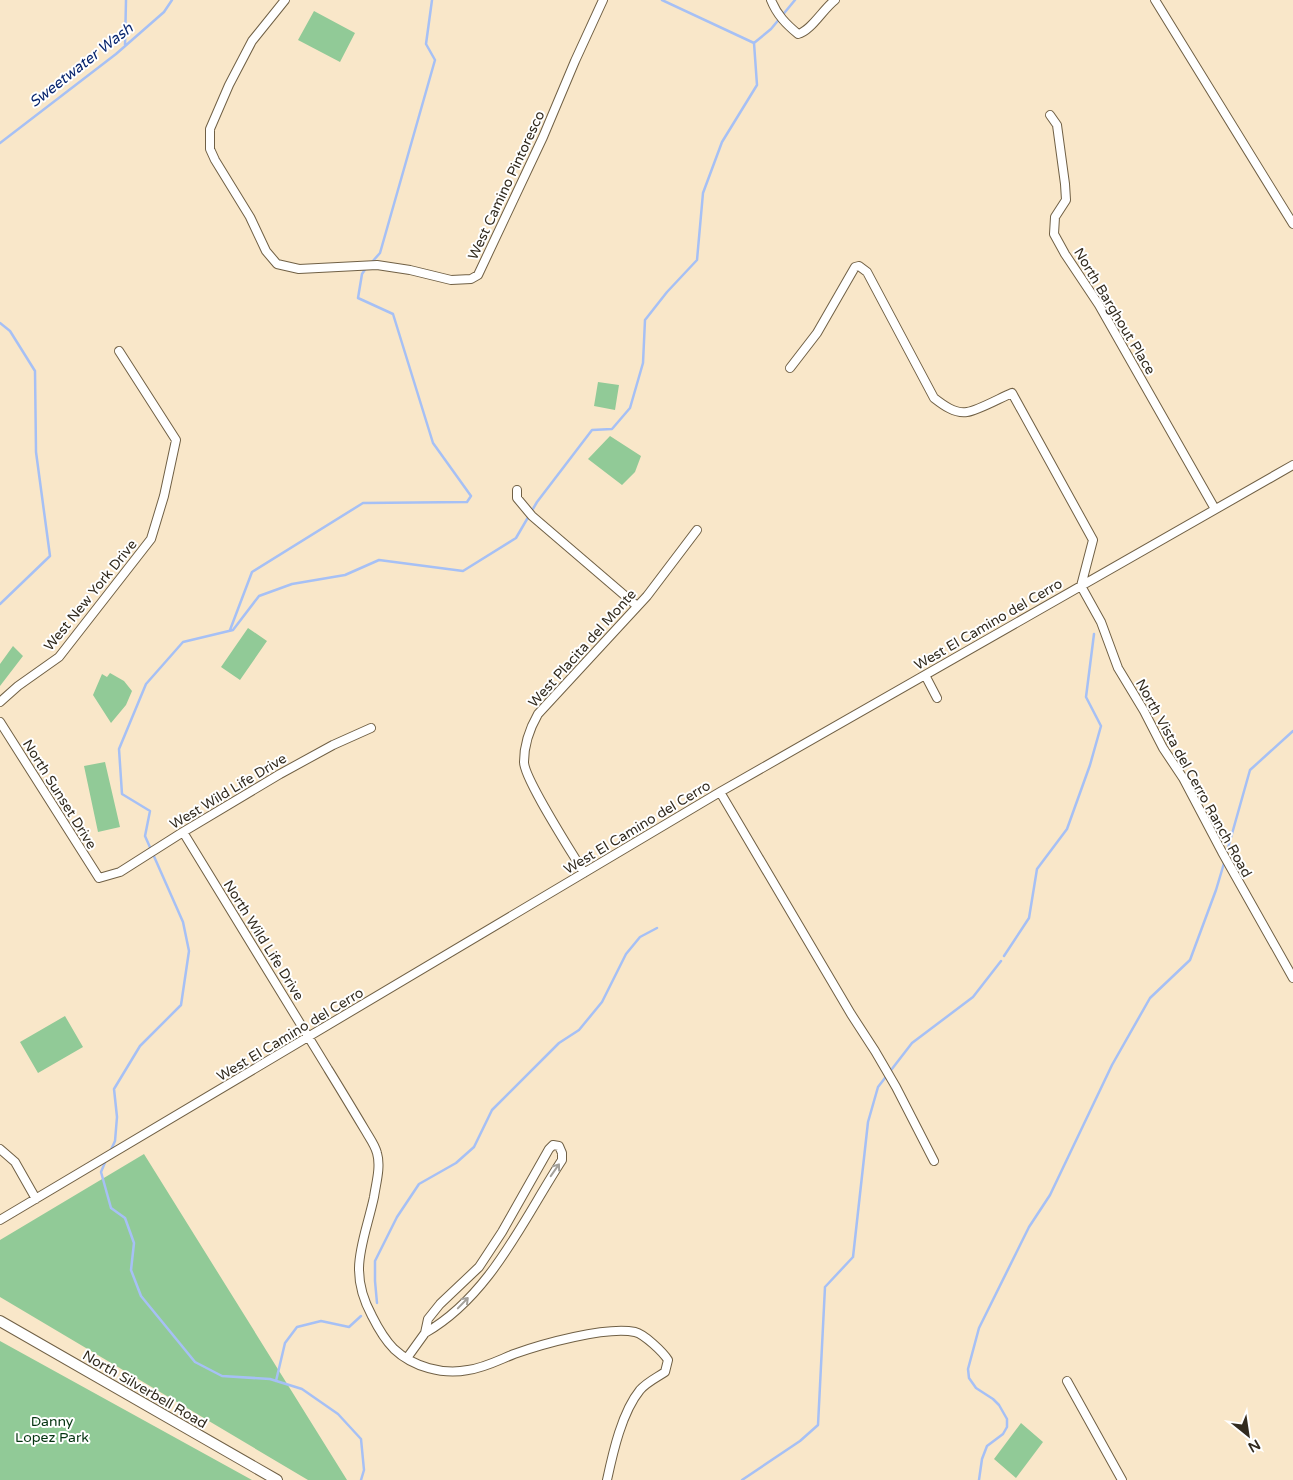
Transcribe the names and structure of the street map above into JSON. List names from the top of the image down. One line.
{"streets":{"main road":["North Silverbell Road"],"street":["West Camino Pintoresco","North Barghout Place","West New York Drive","West El Camino del Cerro","West Placita del Monte","North Vista del Cerro Ranch Road","West Wild Life Drive","North Sunset Drive","North Wild Life Drive"]},"crossings":[["North Barghout Place","West El Camino del Cerro"],["West El Camino del Cerro","West Placita del Monte"],["West El Camino del Cerro","North Vista del Cerro Ranch Road"],["West El Camino del Cerro","North Wild Life Drive"],["West Wild Life Drive","North Sunset Drive"],["West Wild Life Drive","North Wild Life Drive"]],"water":["Sweetwater Wash"],"parks":["Danny Lopez Park"],"north":"bottom right"}
